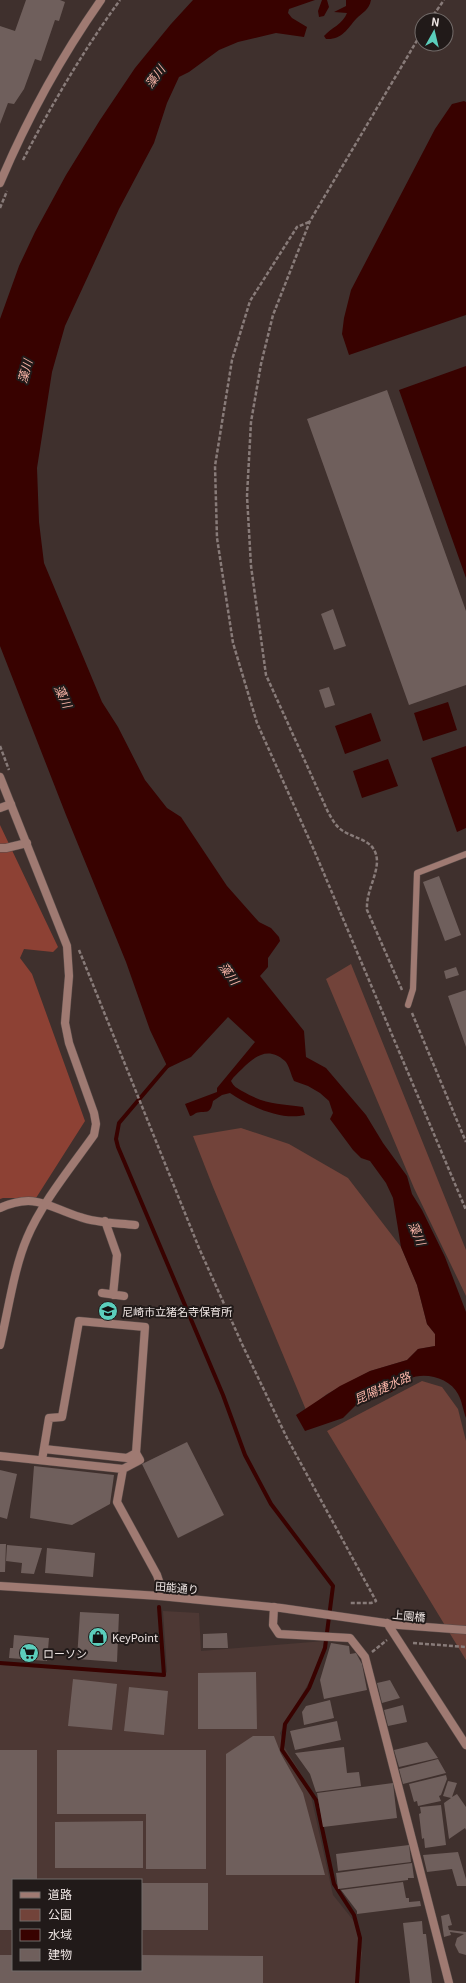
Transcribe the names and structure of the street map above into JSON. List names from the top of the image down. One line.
{"streets":{"street":["田能通り","上園橋"]},"crossings":[["田能通り","上園橋"]],"water":["藻川","昆陽捷水路"],"places":{"school or university":["尼崎市立猪名寺保育所"],"shop":["KeyPoint"],"supermarket":["ローソン"]},"legend":["道路","公園","水域","建物"],"north":"top"}
